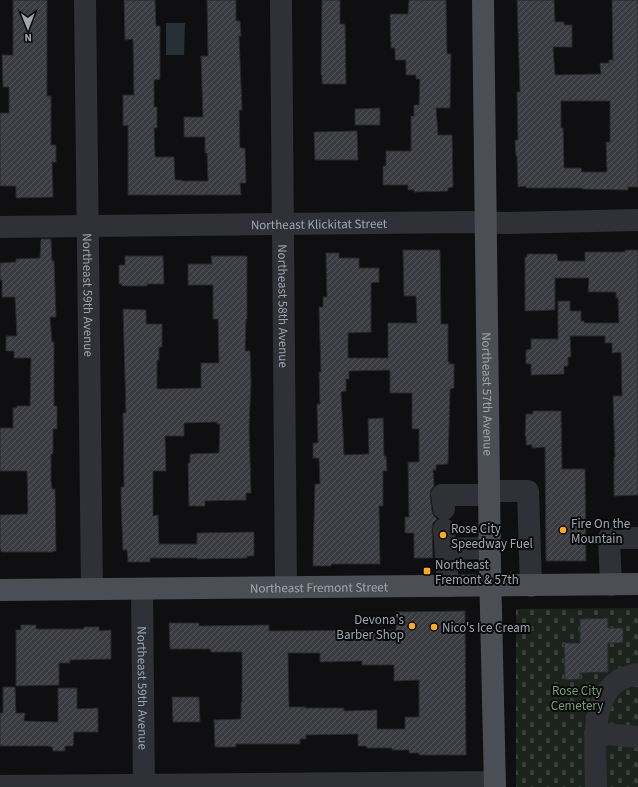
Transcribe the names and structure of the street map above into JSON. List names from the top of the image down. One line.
{"streets":{"main road":["Northeast 57th Avenue","Northeast Fremont Street"],"street":["Northeast Klickitat Street","Northeast 59th Avenue","Northeast 58th Avenue"]},"crossings":[["Northeast Klickitat Street","Northeast 59th Avenue"],["Northeast Klickitat Street","Northeast 58th Avenue"],["Northeast Klickitat Street","Northeast 57th Avenue"],["Northeast 59th Avenue","Northeast Fremont Street"],["Northeast 58th Avenue","Northeast Fremont Street"],["Northeast 57th Avenue","Northeast Fremont Street"]],"parks":["Rose City Cemetery"],"places":{"other":["Fire On the Mountain","Rose City Speedway Fuel","Devona's Barber Shop","Nico's Ice Cream"],"transit":["Northeast Fremont & 57th"]},"north":"bottom"}
